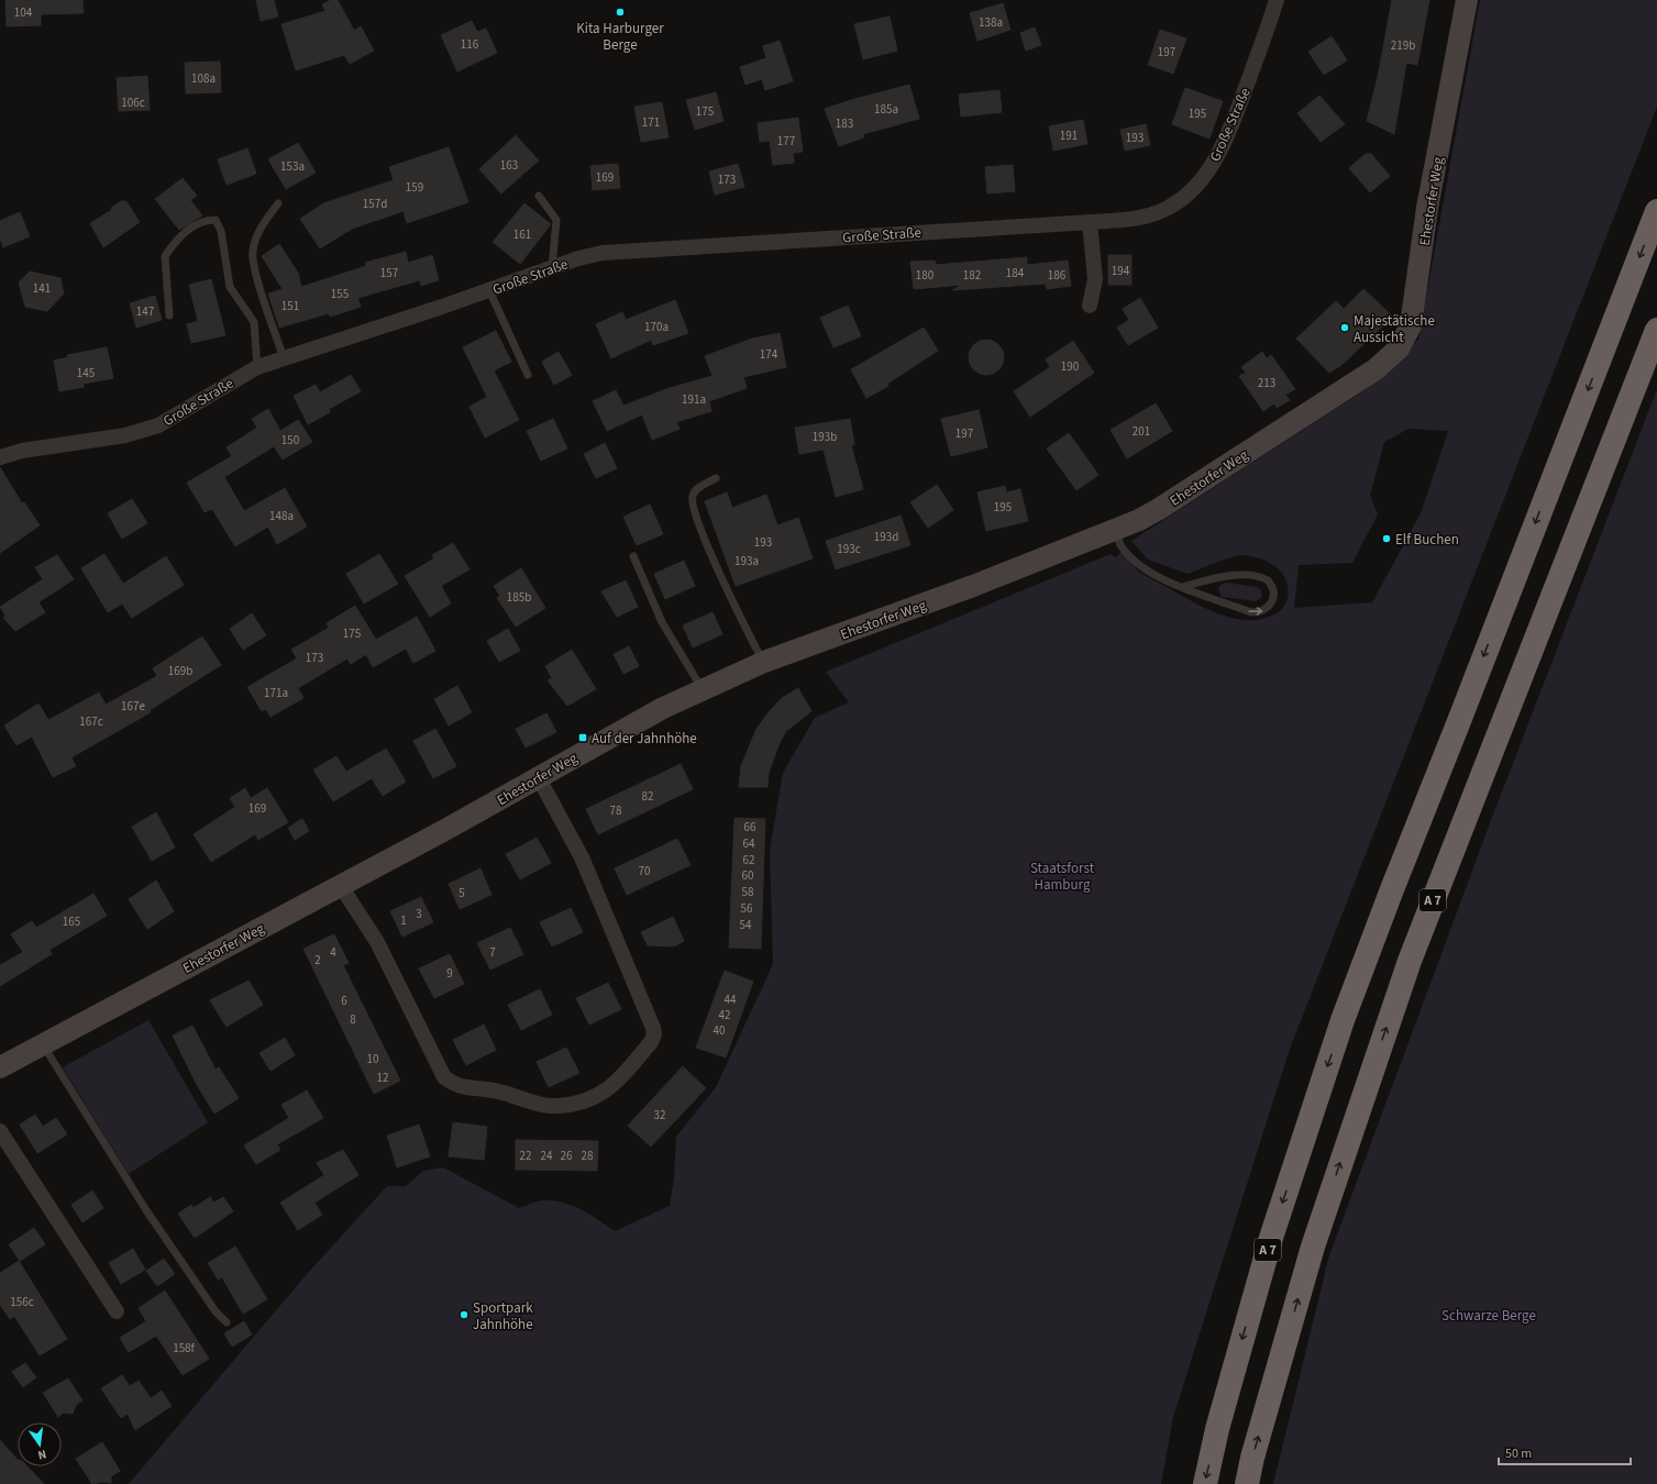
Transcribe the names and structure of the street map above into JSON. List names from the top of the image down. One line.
{"streets":{"highway":["A 7"],"main road":["Ehestorfer Weg"],"street":["Große Straße"]},"parks":["Staatsforst Hamburg","Schwarze Berge"],"places":{"other":["Kita Harburger Berge","Majestätische Aussicht","Elf Buchen","Sportpark Jahnhöhe"],"transit":["Auf der Jahnhöhe"]},"house_numbers":["104","138a","116","219b","197","108a","106c","185a","175","195","171","183","191","193","177","163","153a","169","173","159","157d","161","194","157","184","180","182","186","141","155","151","147","170a","174","190","145","213","191a","201","197","193b","150","195","148a","193d","193","193c","193a","185b","175","173","169b","171a","167e","167c","82","169","78","66","64","62","70","60","58","5","56","3","1","165","54","4","7","2","9","44","6","42","8","40","10","12","32","22","24","26","28","156c","158f"],"scale_bar":"50 m","north":"bottom"}
